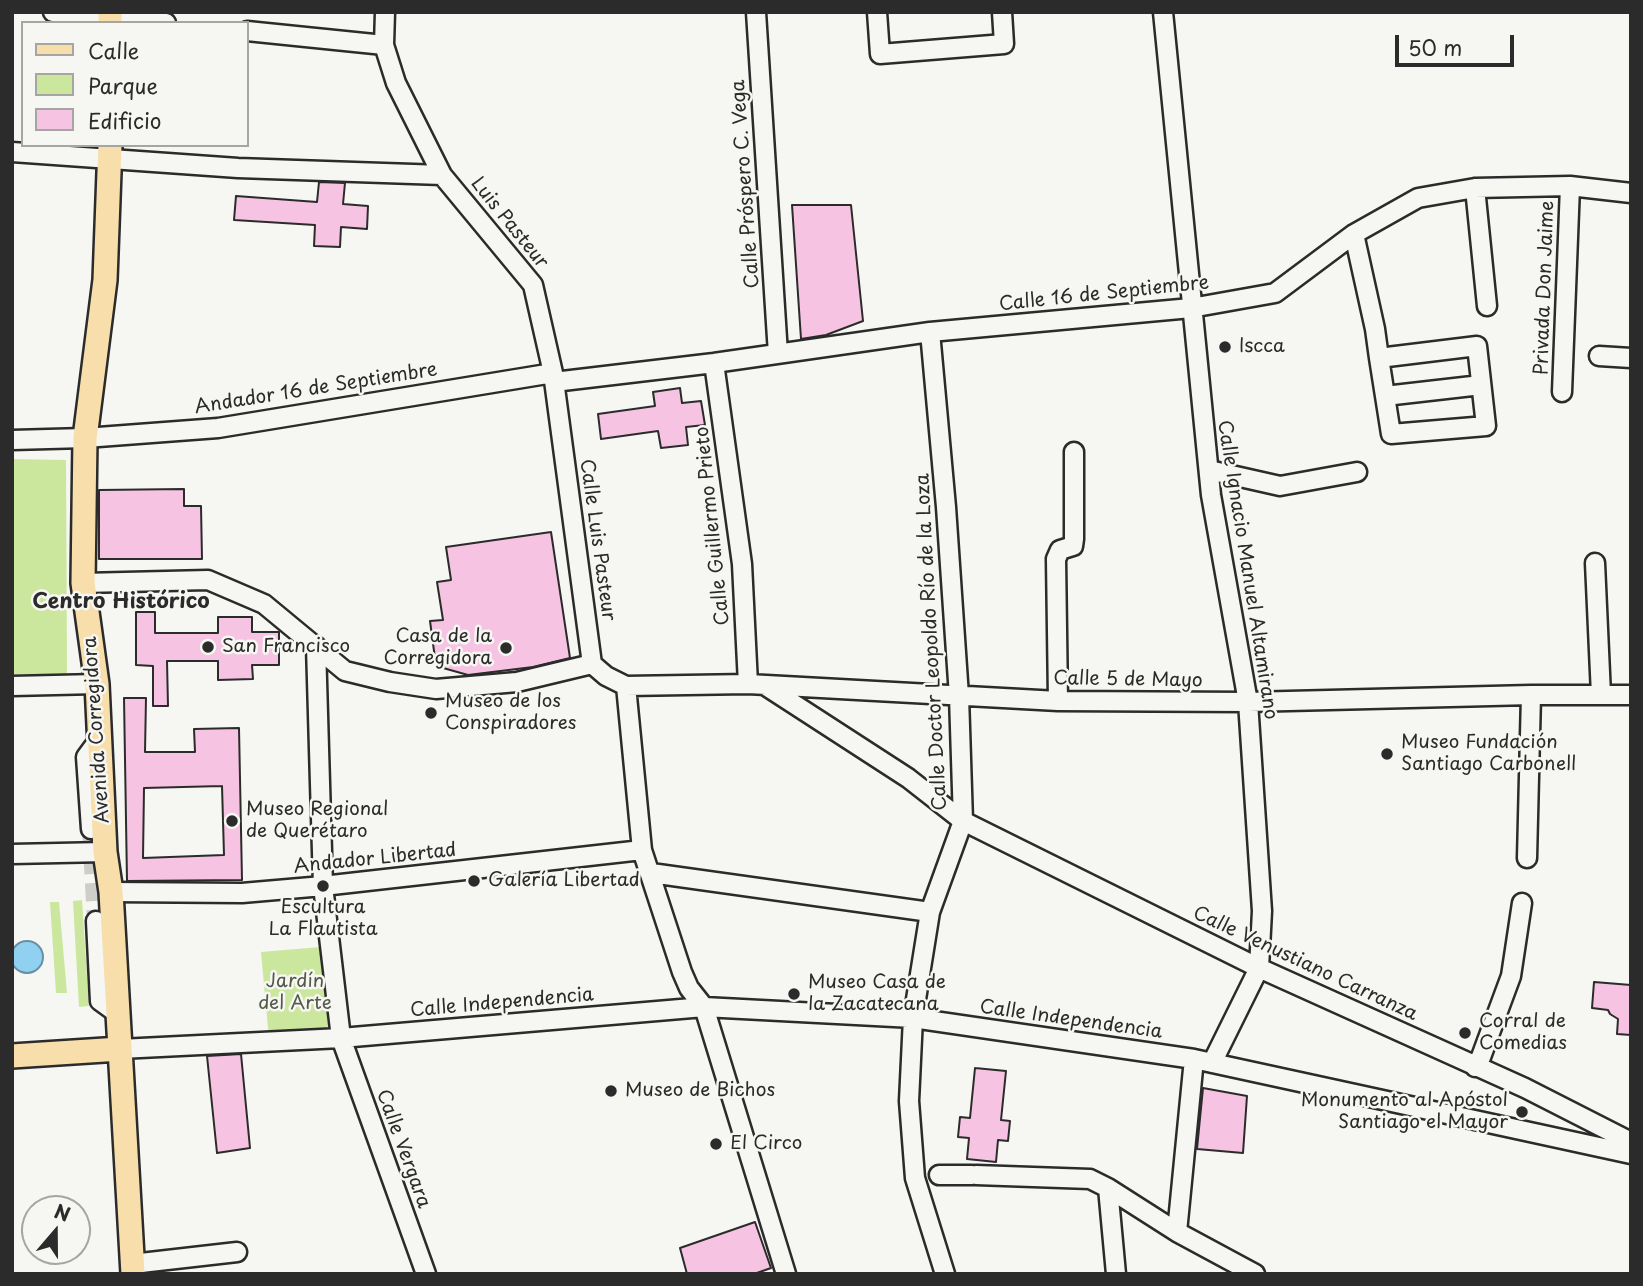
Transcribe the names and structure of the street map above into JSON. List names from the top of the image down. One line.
{"streets":{"main road":["Avenida Corregidora"],"street":["Calle Próspero C. Vega","Luis Pasteur","Privada Don Jaime","Calle 16 de Septiembre","Andador 16 de Septiembre","Calle Guillermo Prieto","Calle Luis Pasteur","Calle Ignacio Manuel Altamirano","Calle Doctor Leopoldo Río de la Loza","Calle 5 de Mayo","Andador Libertad","Calle Venustiano Carranza","Calle Independencia","Calle Vergara"]},"crossings":[["Calle Próspero C. Vega","Calle 16 de Septiembre"],["Luis Pasteur","Calle 16 de Septiembre"],["Luis Pasteur","Andador 16 de Septiembre"],["Luis Pasteur","Calle Luis Pasteur"],["Privada Don Jaime","Calle 16 de Septiembre"],["Calle 16 de Septiembre","Andador 16 de Septiembre"],["Calle 16 de Septiembre","Calle Guillermo Prieto"],["Calle 16 de Septiembre","Calle Luis Pasteur"],["Calle 16 de Septiembre","Calle Ignacio Manuel Altamirano"],["Calle 16 de Septiembre","Calle Doctor Leopoldo Río de la Loza"],["Andador 16 de Septiembre","Calle Luis Pasteur"],["Andador 16 de Septiembre","Avenida Corregidora"],["Calle Guillermo Prieto","Calle 5 de Mayo"],["Calle Guillermo Prieto","Calle Venustiano Carranza"],["Calle Ignacio Manuel Altamirano","Calle 5 de Mayo"],["Calle Ignacio Manuel Altamirano","Calle Venustiano Carranza"],["Calle Doctor Leopoldo Río de la Loza","Calle 5 de Mayo"],["Calle Doctor Leopoldo Río de la Loza","Calle Venustiano Carranza"],["Calle Doctor Leopoldo Río de la Loza","Calle Independencia"],["Calle 5 de Mayo","Calle Venustiano Carranza"],["Avenida Corregidora","Andador Libertad"],["Avenida Corregidora","Calle Independencia"],["Andador Libertad","Calle Vergara"],["Calle Independencia","Calle Vergara"]],"districts":["Centro Histórico"],"parks":["Jardín del Arte"],"places":["Iscca","San Francisco","Casa de la Corregidora","Museo de los Conspiradores","Museo Fundación Santiago Carbonell","Museo Regional de Querétaro","Galería Libertad","Escultura La Flautista","Museo Casa de la Zacatecana","Corral de Comedias","Museo de Bichos","Monumento al Apóstol Santiago el Mayor","El Circo"],"legend":["Calle","Parque","Edificio"],"scale_bar":"50 m","north":"top"}
